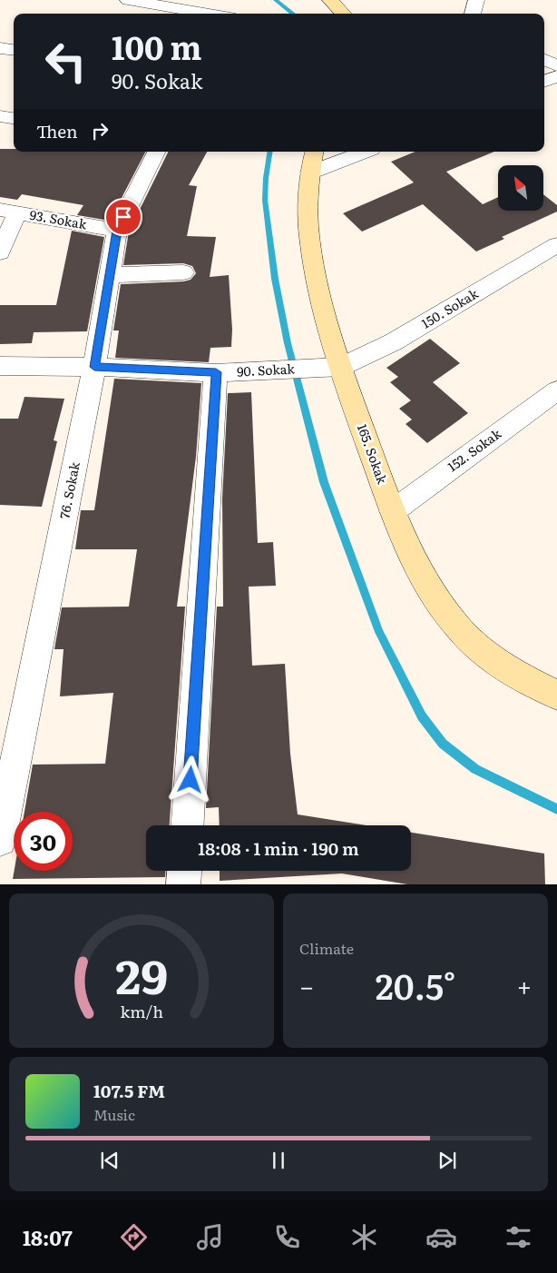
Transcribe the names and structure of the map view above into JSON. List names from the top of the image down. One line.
{"streets":{"main road":["165. Sokak"],"street":["93. Sokak","150. Sokak","90. Sokak","152. Sokak","76. Sokak"]},"crossings":[["93. Sokak","76. Sokak"],["150. Sokak","90. Sokak"],["150. Sokak","165. Sokak"],["90. Sokak","165. Sokak"],["90. Sokak","76. Sokak"],["152. Sokak","165. Sokak"]],"north":"top left","page":{"turn":["100 m","90. Sokak"],"then":"Then","limit":"30","trip":"18:08 · 1 min · 190 m","tile":"Climate","heat":["−","20.5°","+"],"song":["107.5 FM","Music"],"tabs":"18:07","gauge":["29","km/h"]}}
